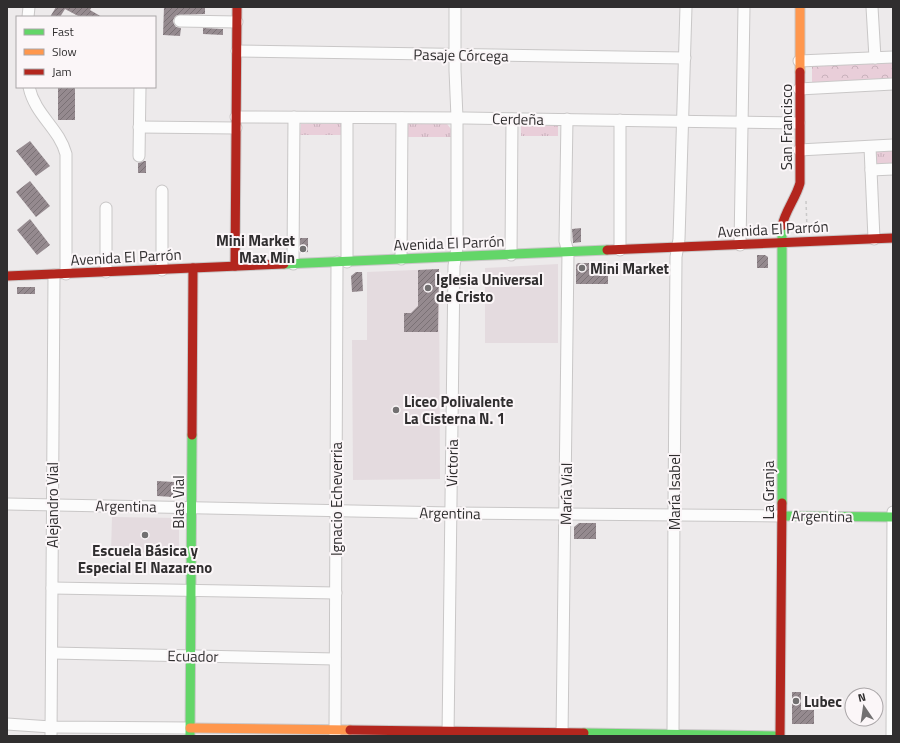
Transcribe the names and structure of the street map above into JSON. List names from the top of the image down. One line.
{"streets":{"main road":["San Francisco","Avenida El Parrón","La Granja","Blas Vial","Argentina"],"street":["Pasaje Córcega","Cerdeña","Victoria","María Isabel","María Vial","Ignacio Echeverria","Alejandro Vial","Ecuador"]},"crossings":[["Pasaje Córcega","Victoria"],["Pasaje Córcega","María Isabel"],["Cerdeña","San Francisco"],["Cerdeña","Victoria"],["Cerdeña","María Isabel"],["Cerdeña","María Vial"],["Cerdeña","Ignacio Echeverria"],["San Francisco","Avenida El Parrón"],["San Francisco","La Granja"],["Avenida El Parrón","Victoria"],["Avenida El Parrón","La Granja"],["Avenida El Parrón","María Isabel"],["Avenida El Parrón","María Vial"],["Avenida El Parrón","Ignacio Echeverria"],["Avenida El Parrón","Blas Vial"],["Avenida El Parrón","Alejandro Vial"],["Victoria","Argentina"],["La Granja","Argentina"],["María Isabel","Argentina"],["María Vial","Argentina"],["Ignacio Echeverria","Argentina"],["Ignacio Echeverria","Ecuador"],["Blas Vial","Argentina"],["Blas Vial","Ecuador"],["Alejandro Vial","Argentina"],["Alejandro Vial","Ecuador"]],"places":["Mini Market Max Min","Mini Market","Iglesia Universal de Cristo","Liceo Polivalente La Cisterna N. 1","Escuela Básica y Especial El Nazareno","Lubec"],"legend":["Fast","Slow","Jam"],"north":"top"}
